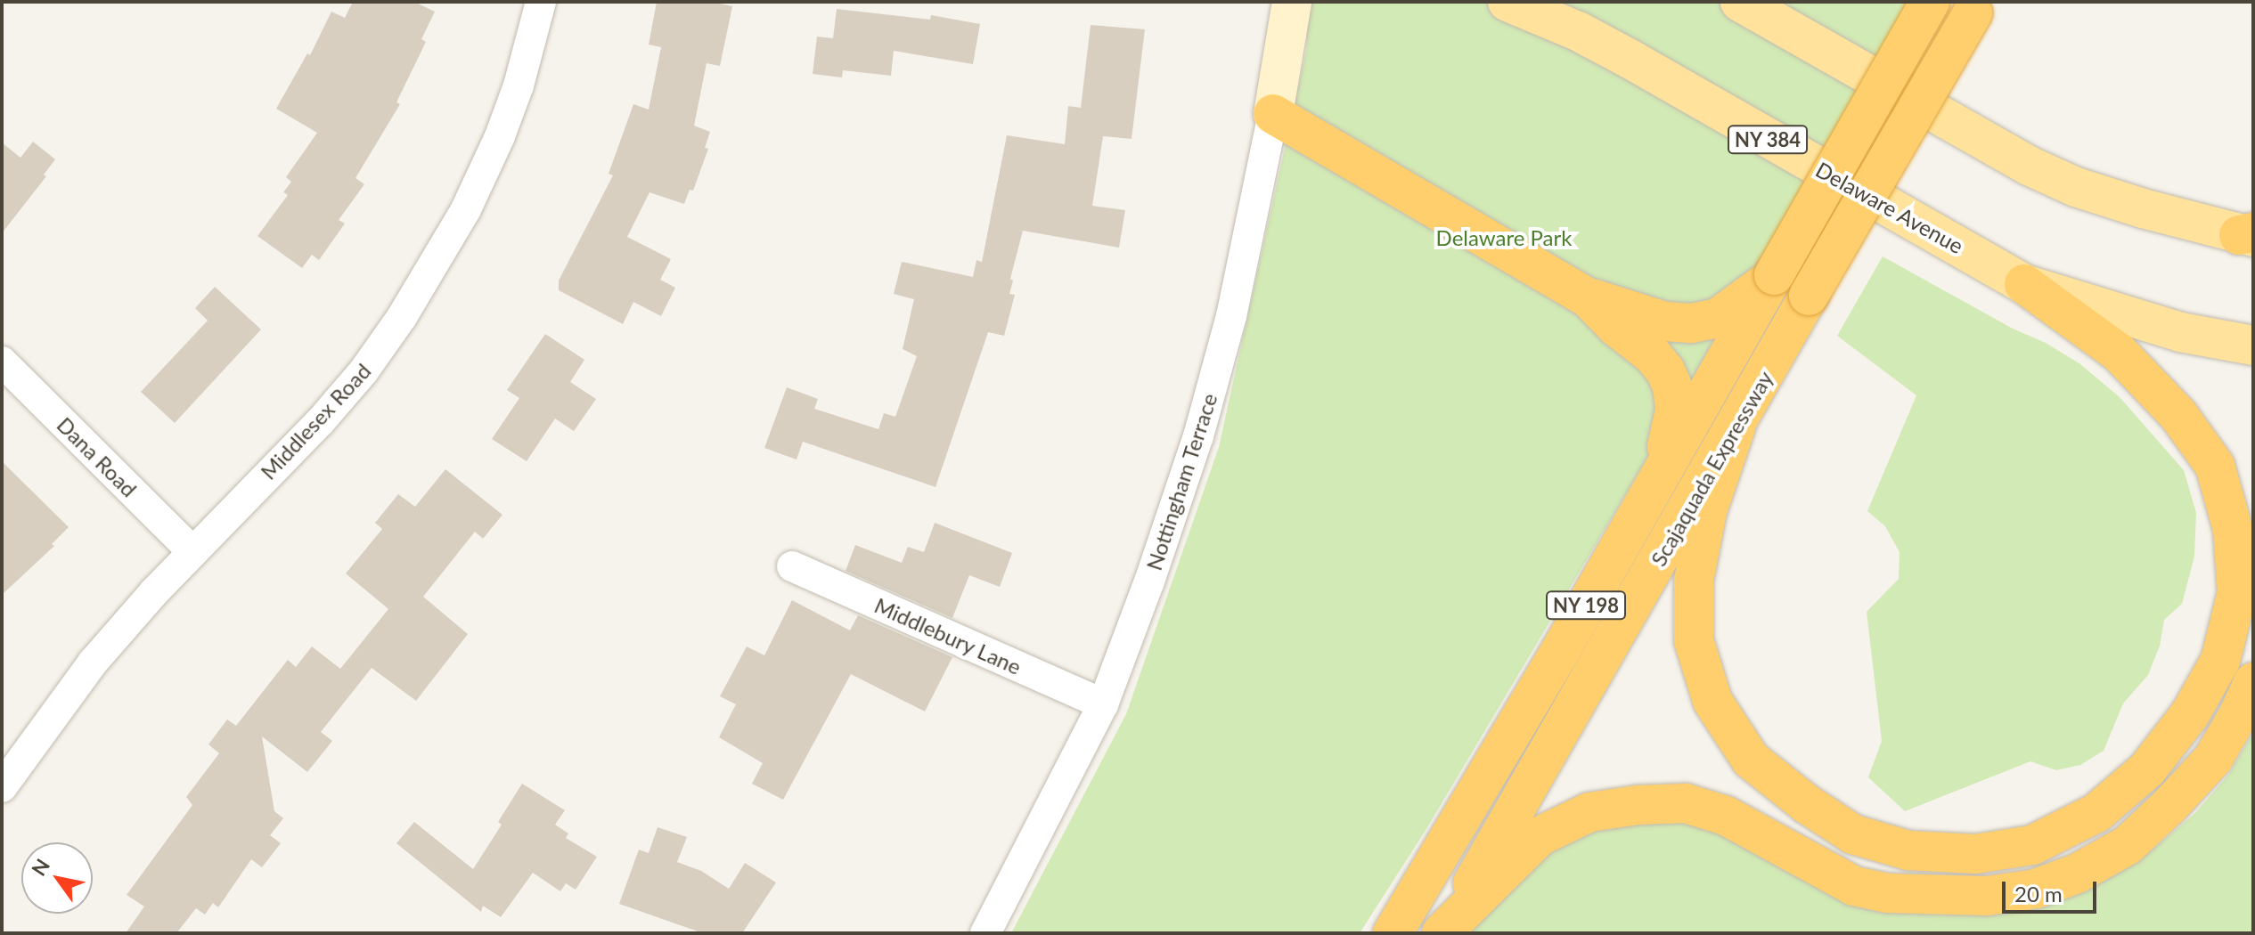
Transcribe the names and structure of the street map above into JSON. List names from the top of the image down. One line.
{"streets":{"highway":["Scajaquada Expressway","NY 198"],"main road":["NY 384","Delaware Avenue"],"street":["Middlesex Road","Dana Road","Nottingham Terrace","Middlebury Lane"]},"crossings":[["Middlesex Road","Dana Road"],["Nottingham Terrace","Middlebury Lane"]],"parks":["Delaware Park"],"scale_bar":"20 m","north":"top left"}
